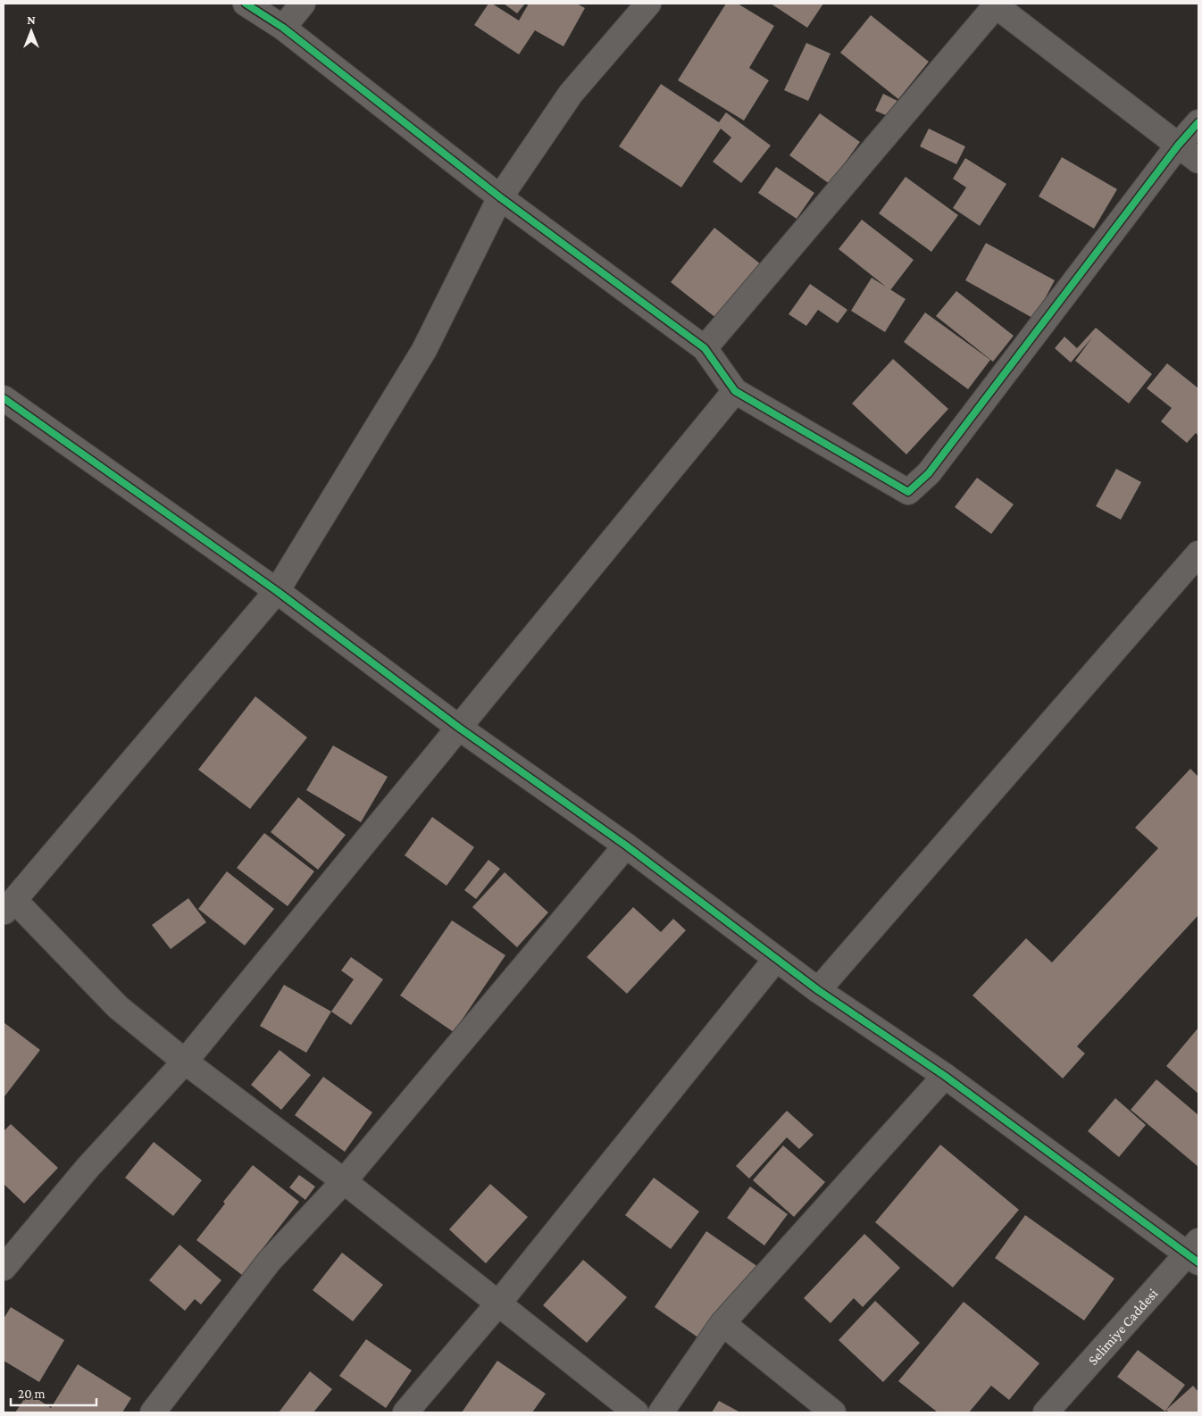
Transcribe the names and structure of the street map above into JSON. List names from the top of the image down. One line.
{"streets":{"street":["Selimiye Caddesi"]},"scale_bar":"20 m","north":"top"}
